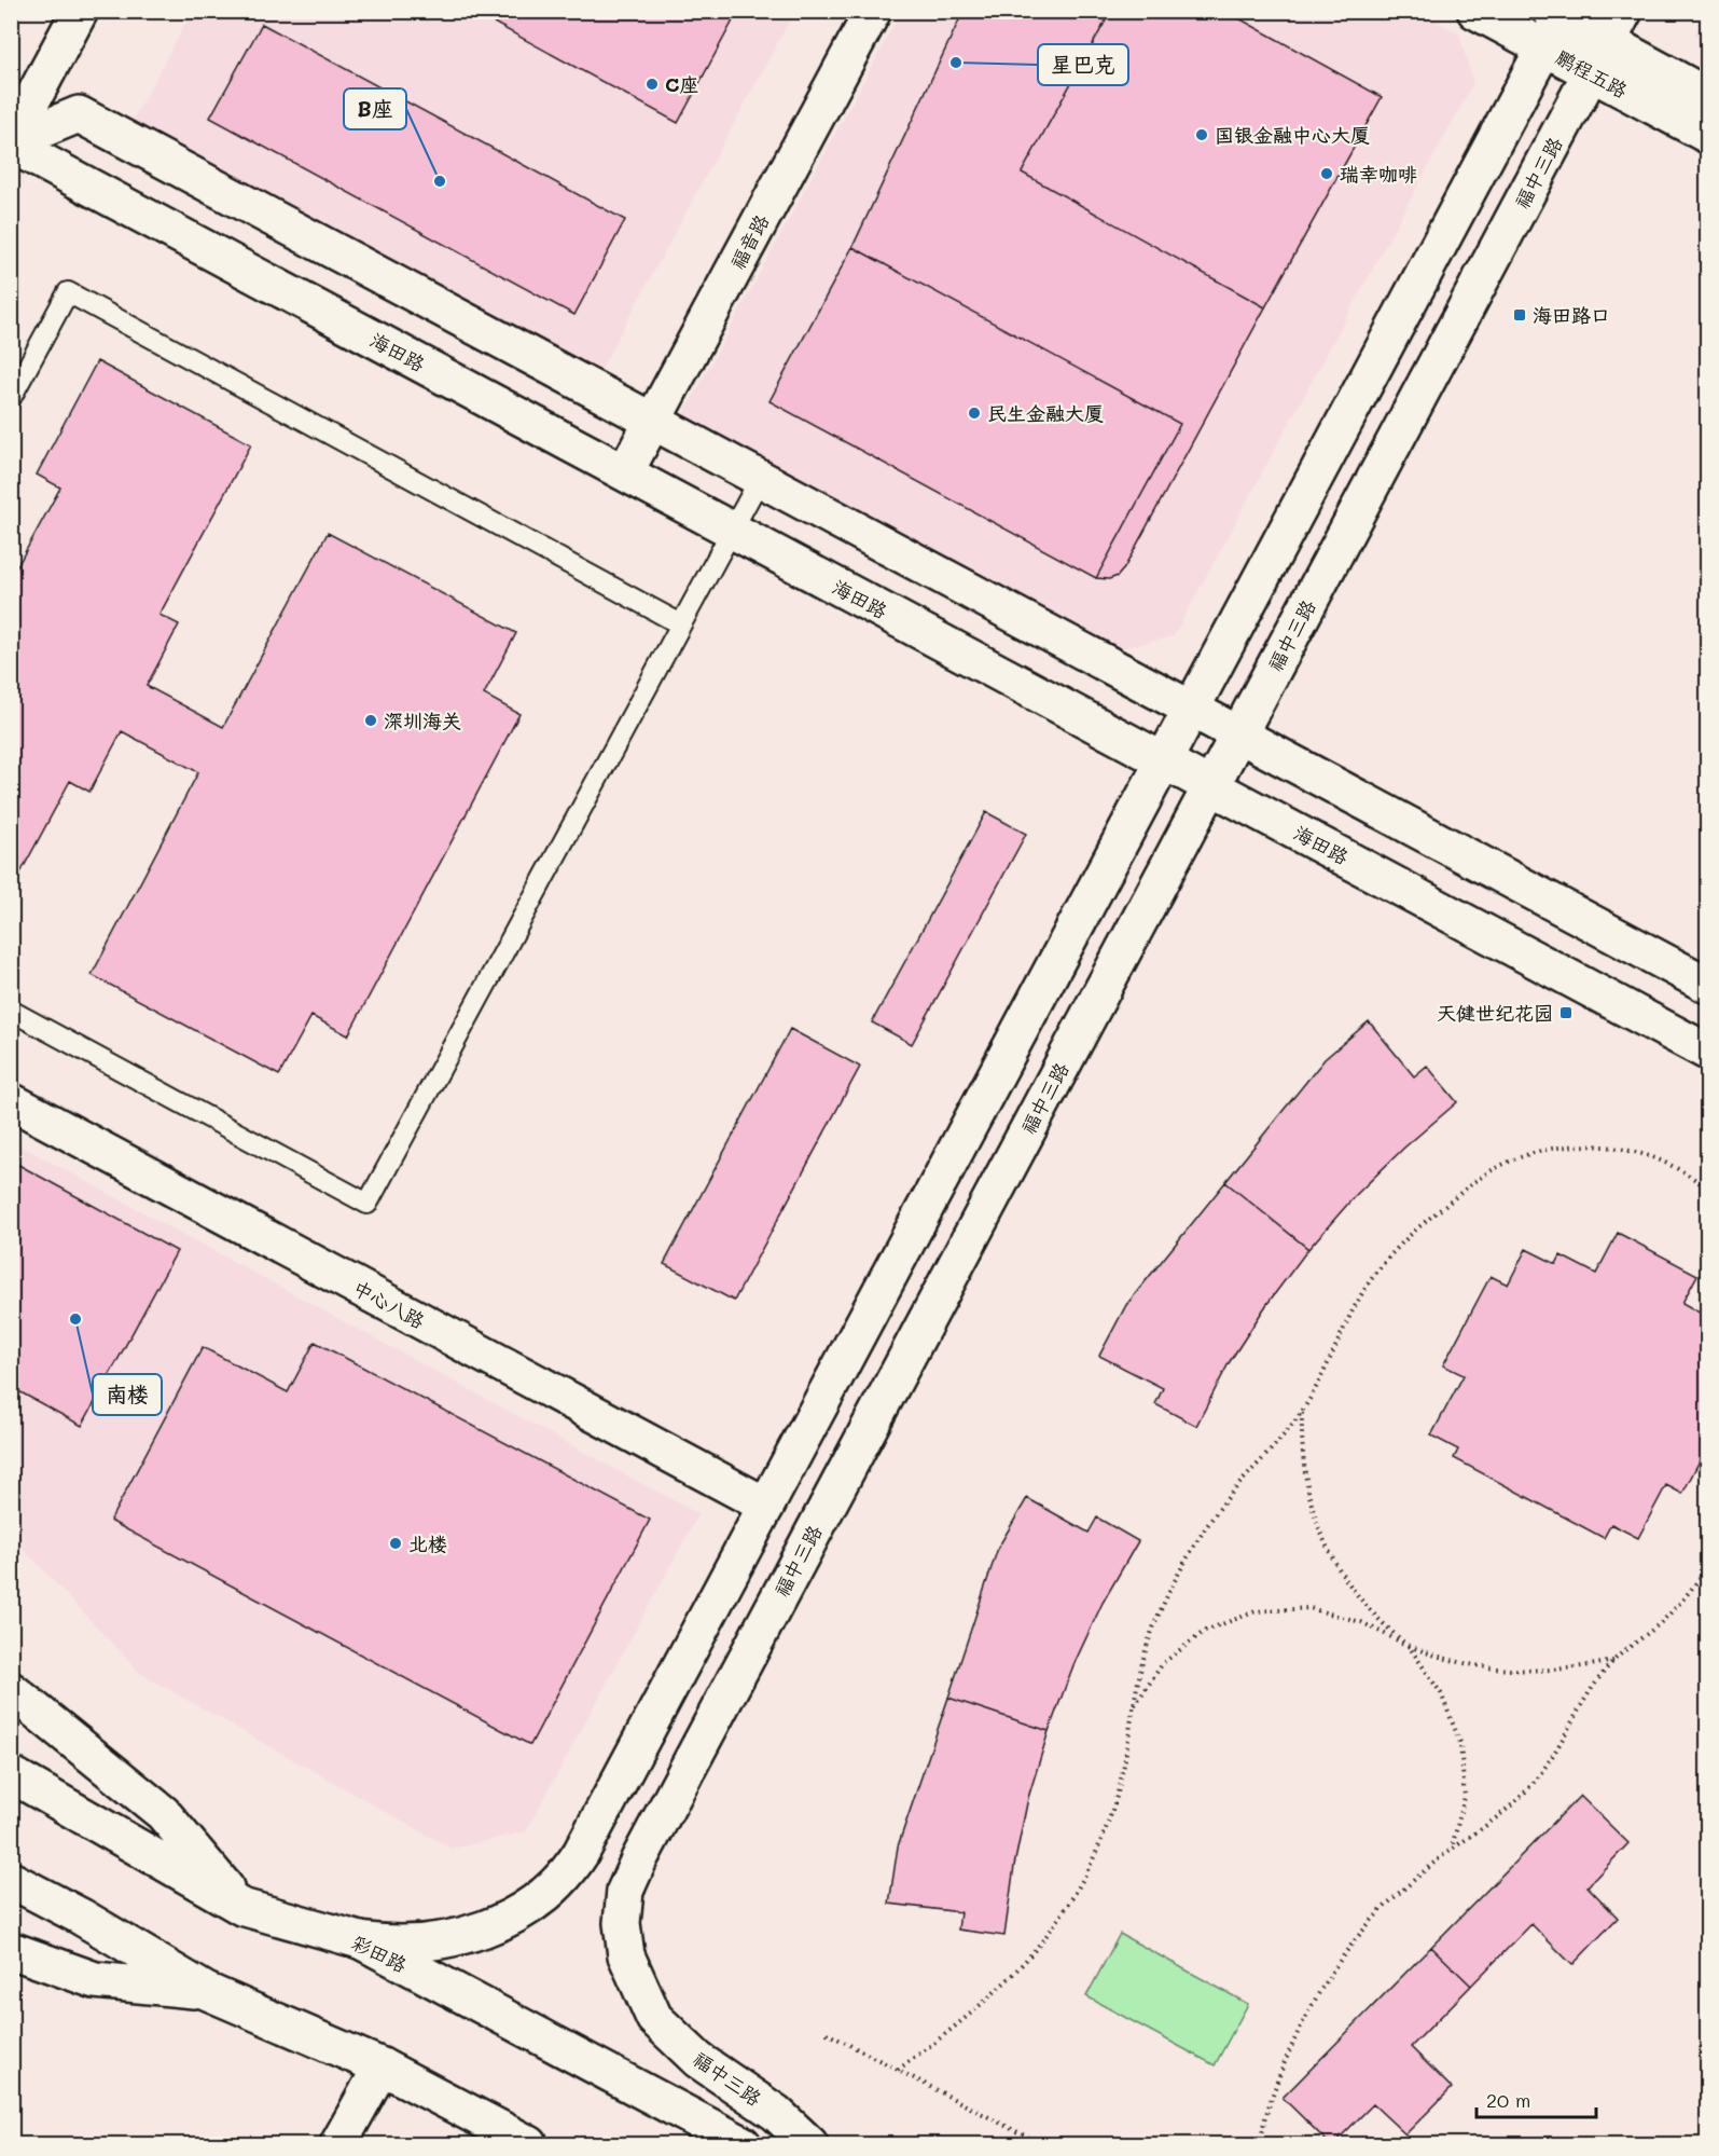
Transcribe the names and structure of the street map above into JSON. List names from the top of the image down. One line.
{"streets":{"street":["鹏程五路","福中三路","福音路","海田路","中心八路","彩田路"]},"crossings":[["鹏程五路","福中三路"],["福中三路","海田路"],["福音路","海田路"]],"places":{"other":["星巴克","C座","国银金融中心大厦","瑞幸咖啡","B座","民生金融大厦","深圳海关","南楼","北楼"],"transit":["海田路口","天健世纪花园"]},"scale_bar":"20 m"}
